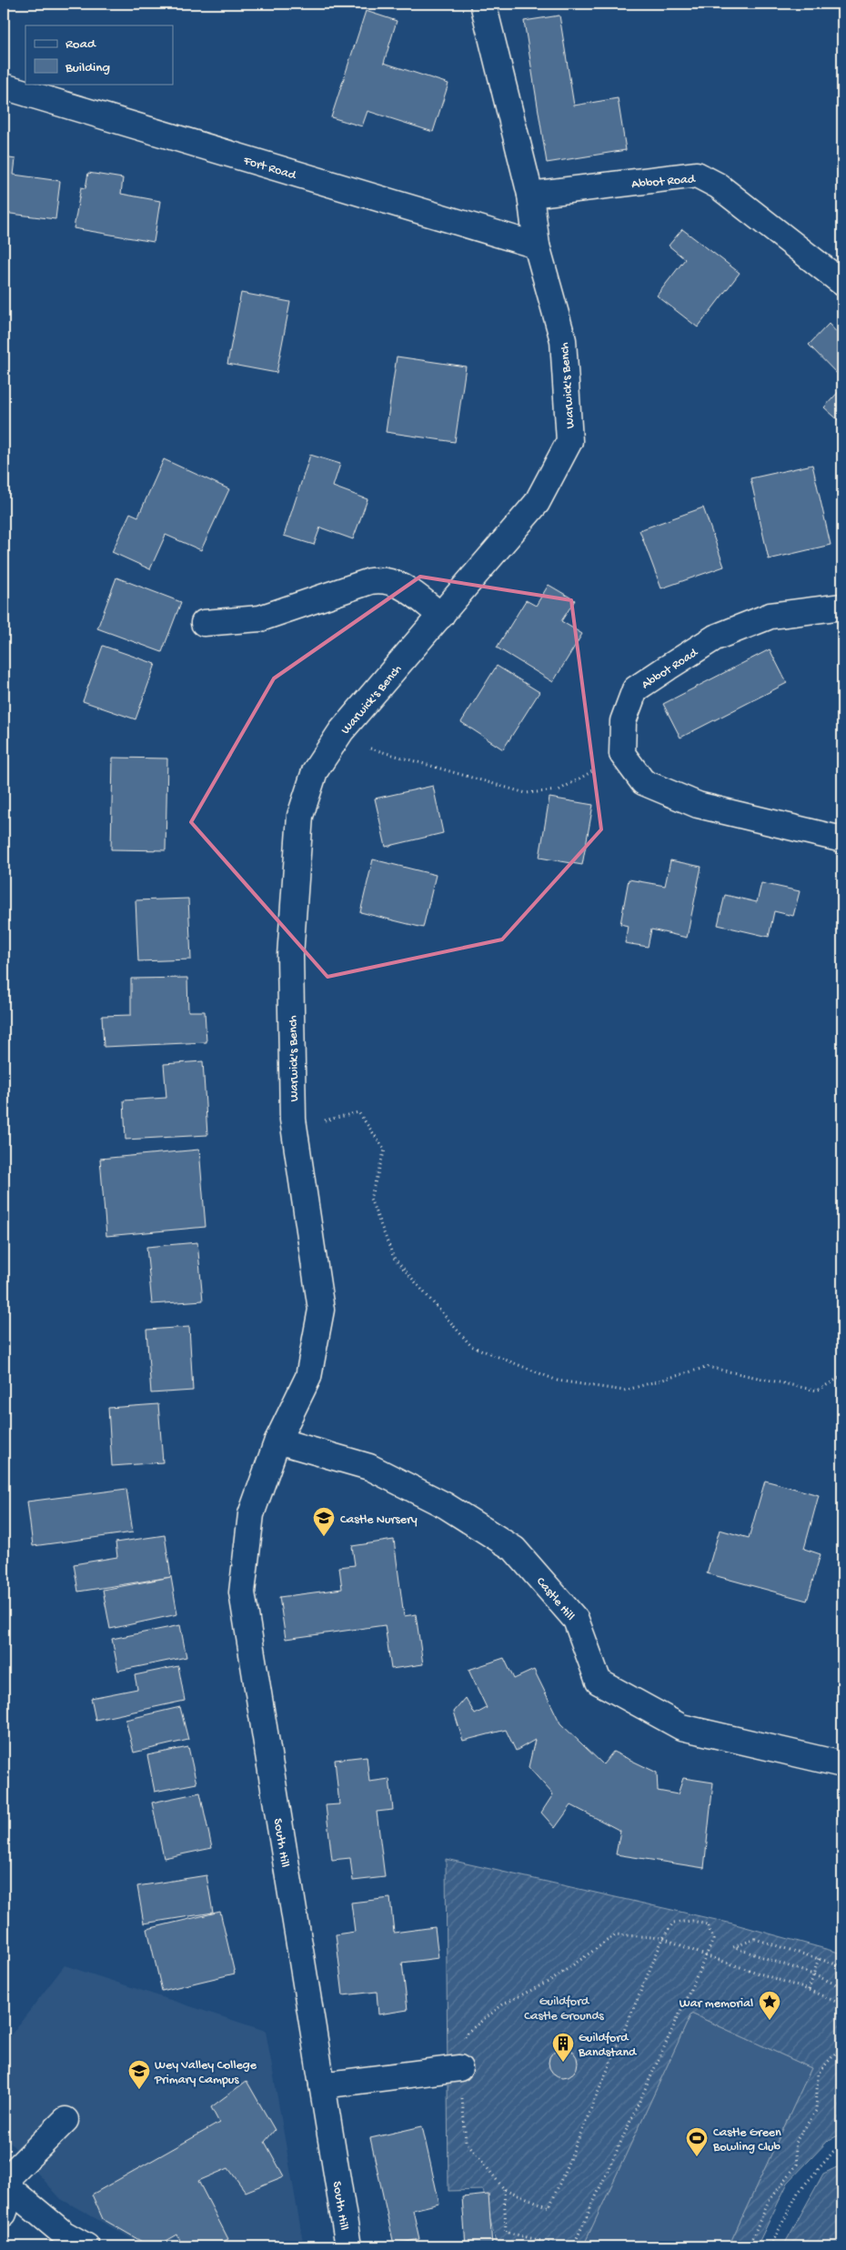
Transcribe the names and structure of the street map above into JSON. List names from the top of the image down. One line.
{"streets":{"street":["Fort Road","Abbot Road","Warwick's Bench","Castle Hill","South Hill"]},"crossings":[["Fort Road","Warwick's Bench"],["Abbot Road","Warwick's Bench"],["Warwick's Bench","Castle Hill"],["Warwick's Bench","South Hill"],["Castle Hill","South Hill"]],"parks":["Guildford Castle Grounds"],"places":{"school or university":["Castle Nursery","Wey Valley College Primary Campus"],"place":["War memorial"],"building":["Guildford Bandstand"],"sports":["Castle Green Bowling Club"]},"legend":["Road","Building"]}
